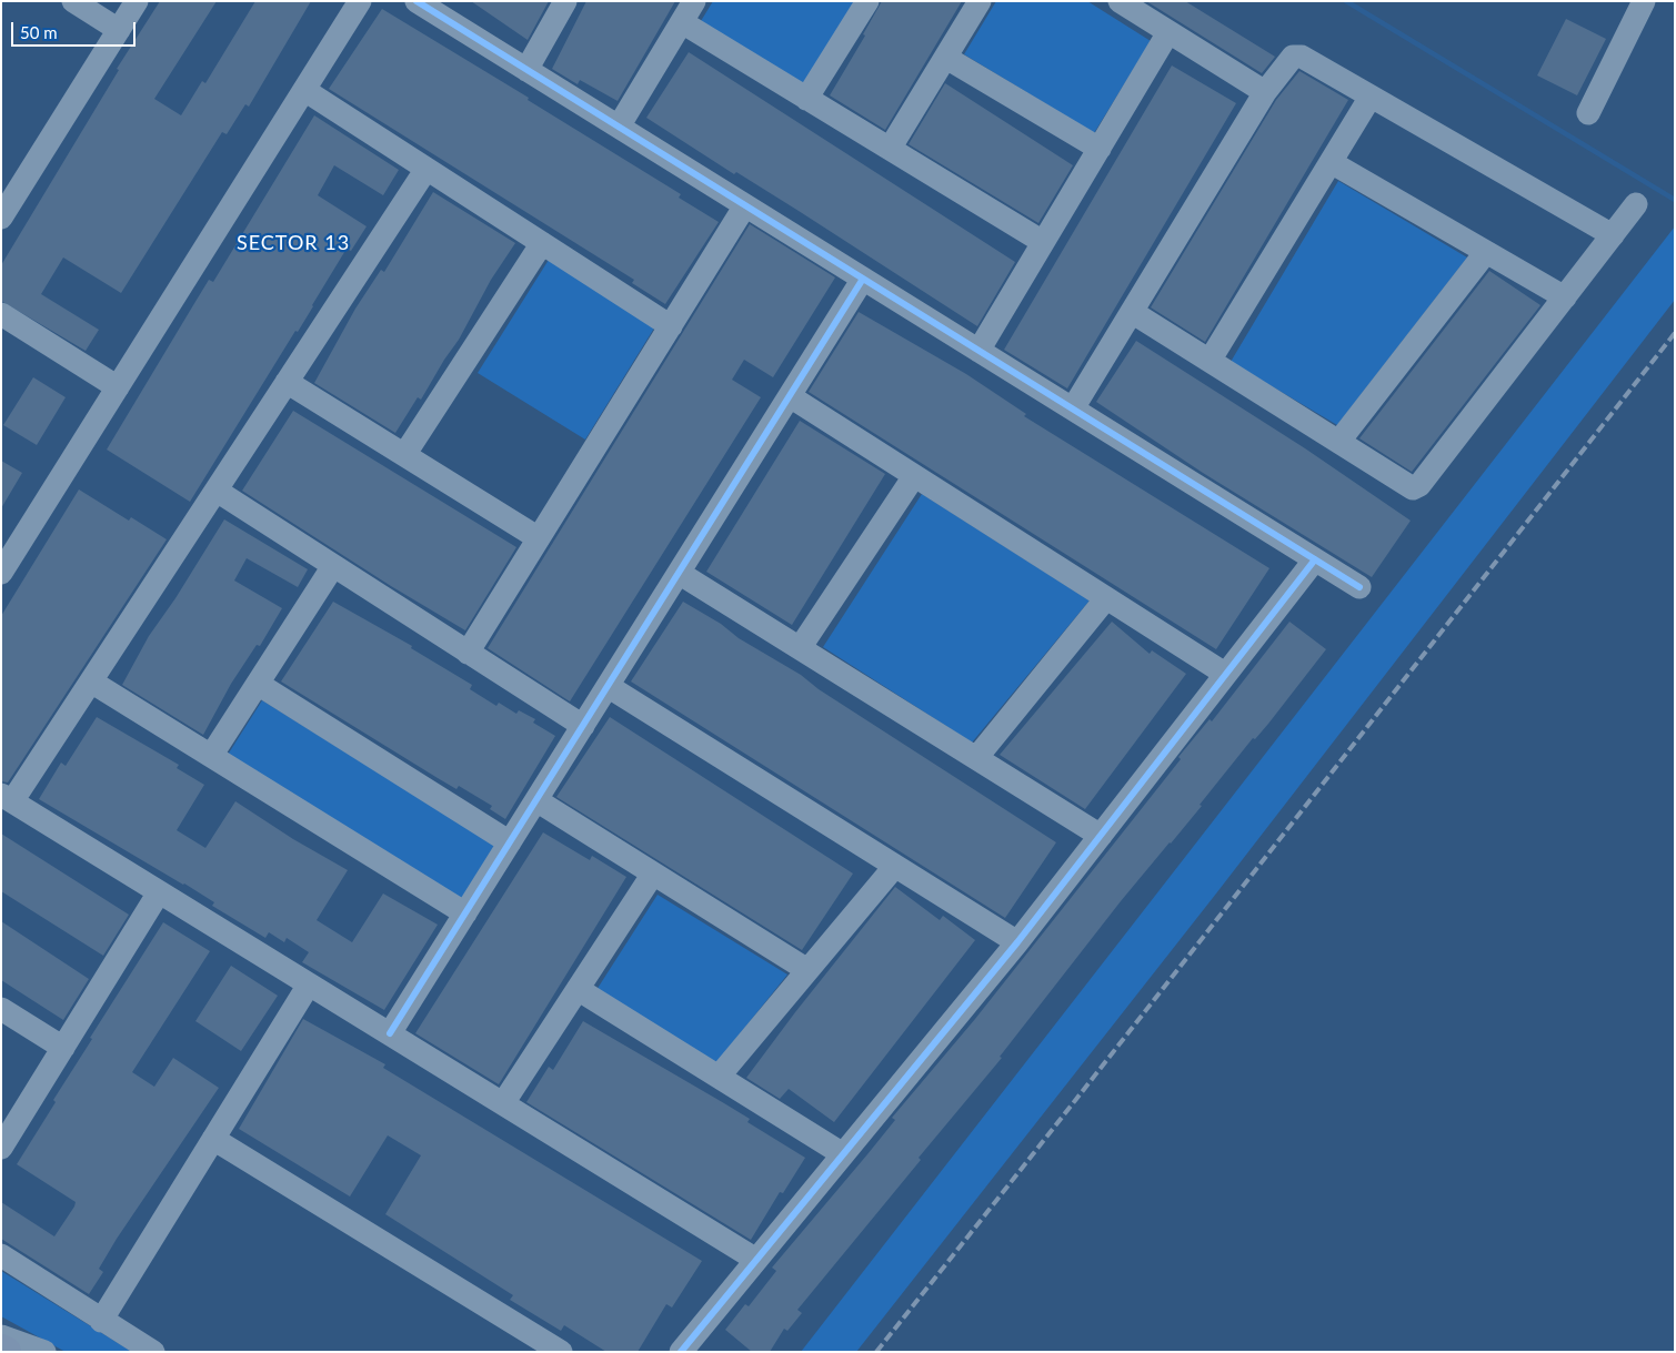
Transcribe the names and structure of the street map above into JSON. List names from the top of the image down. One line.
{"districts":["SECTOR 13"],"scale_bar":"50 m"}
